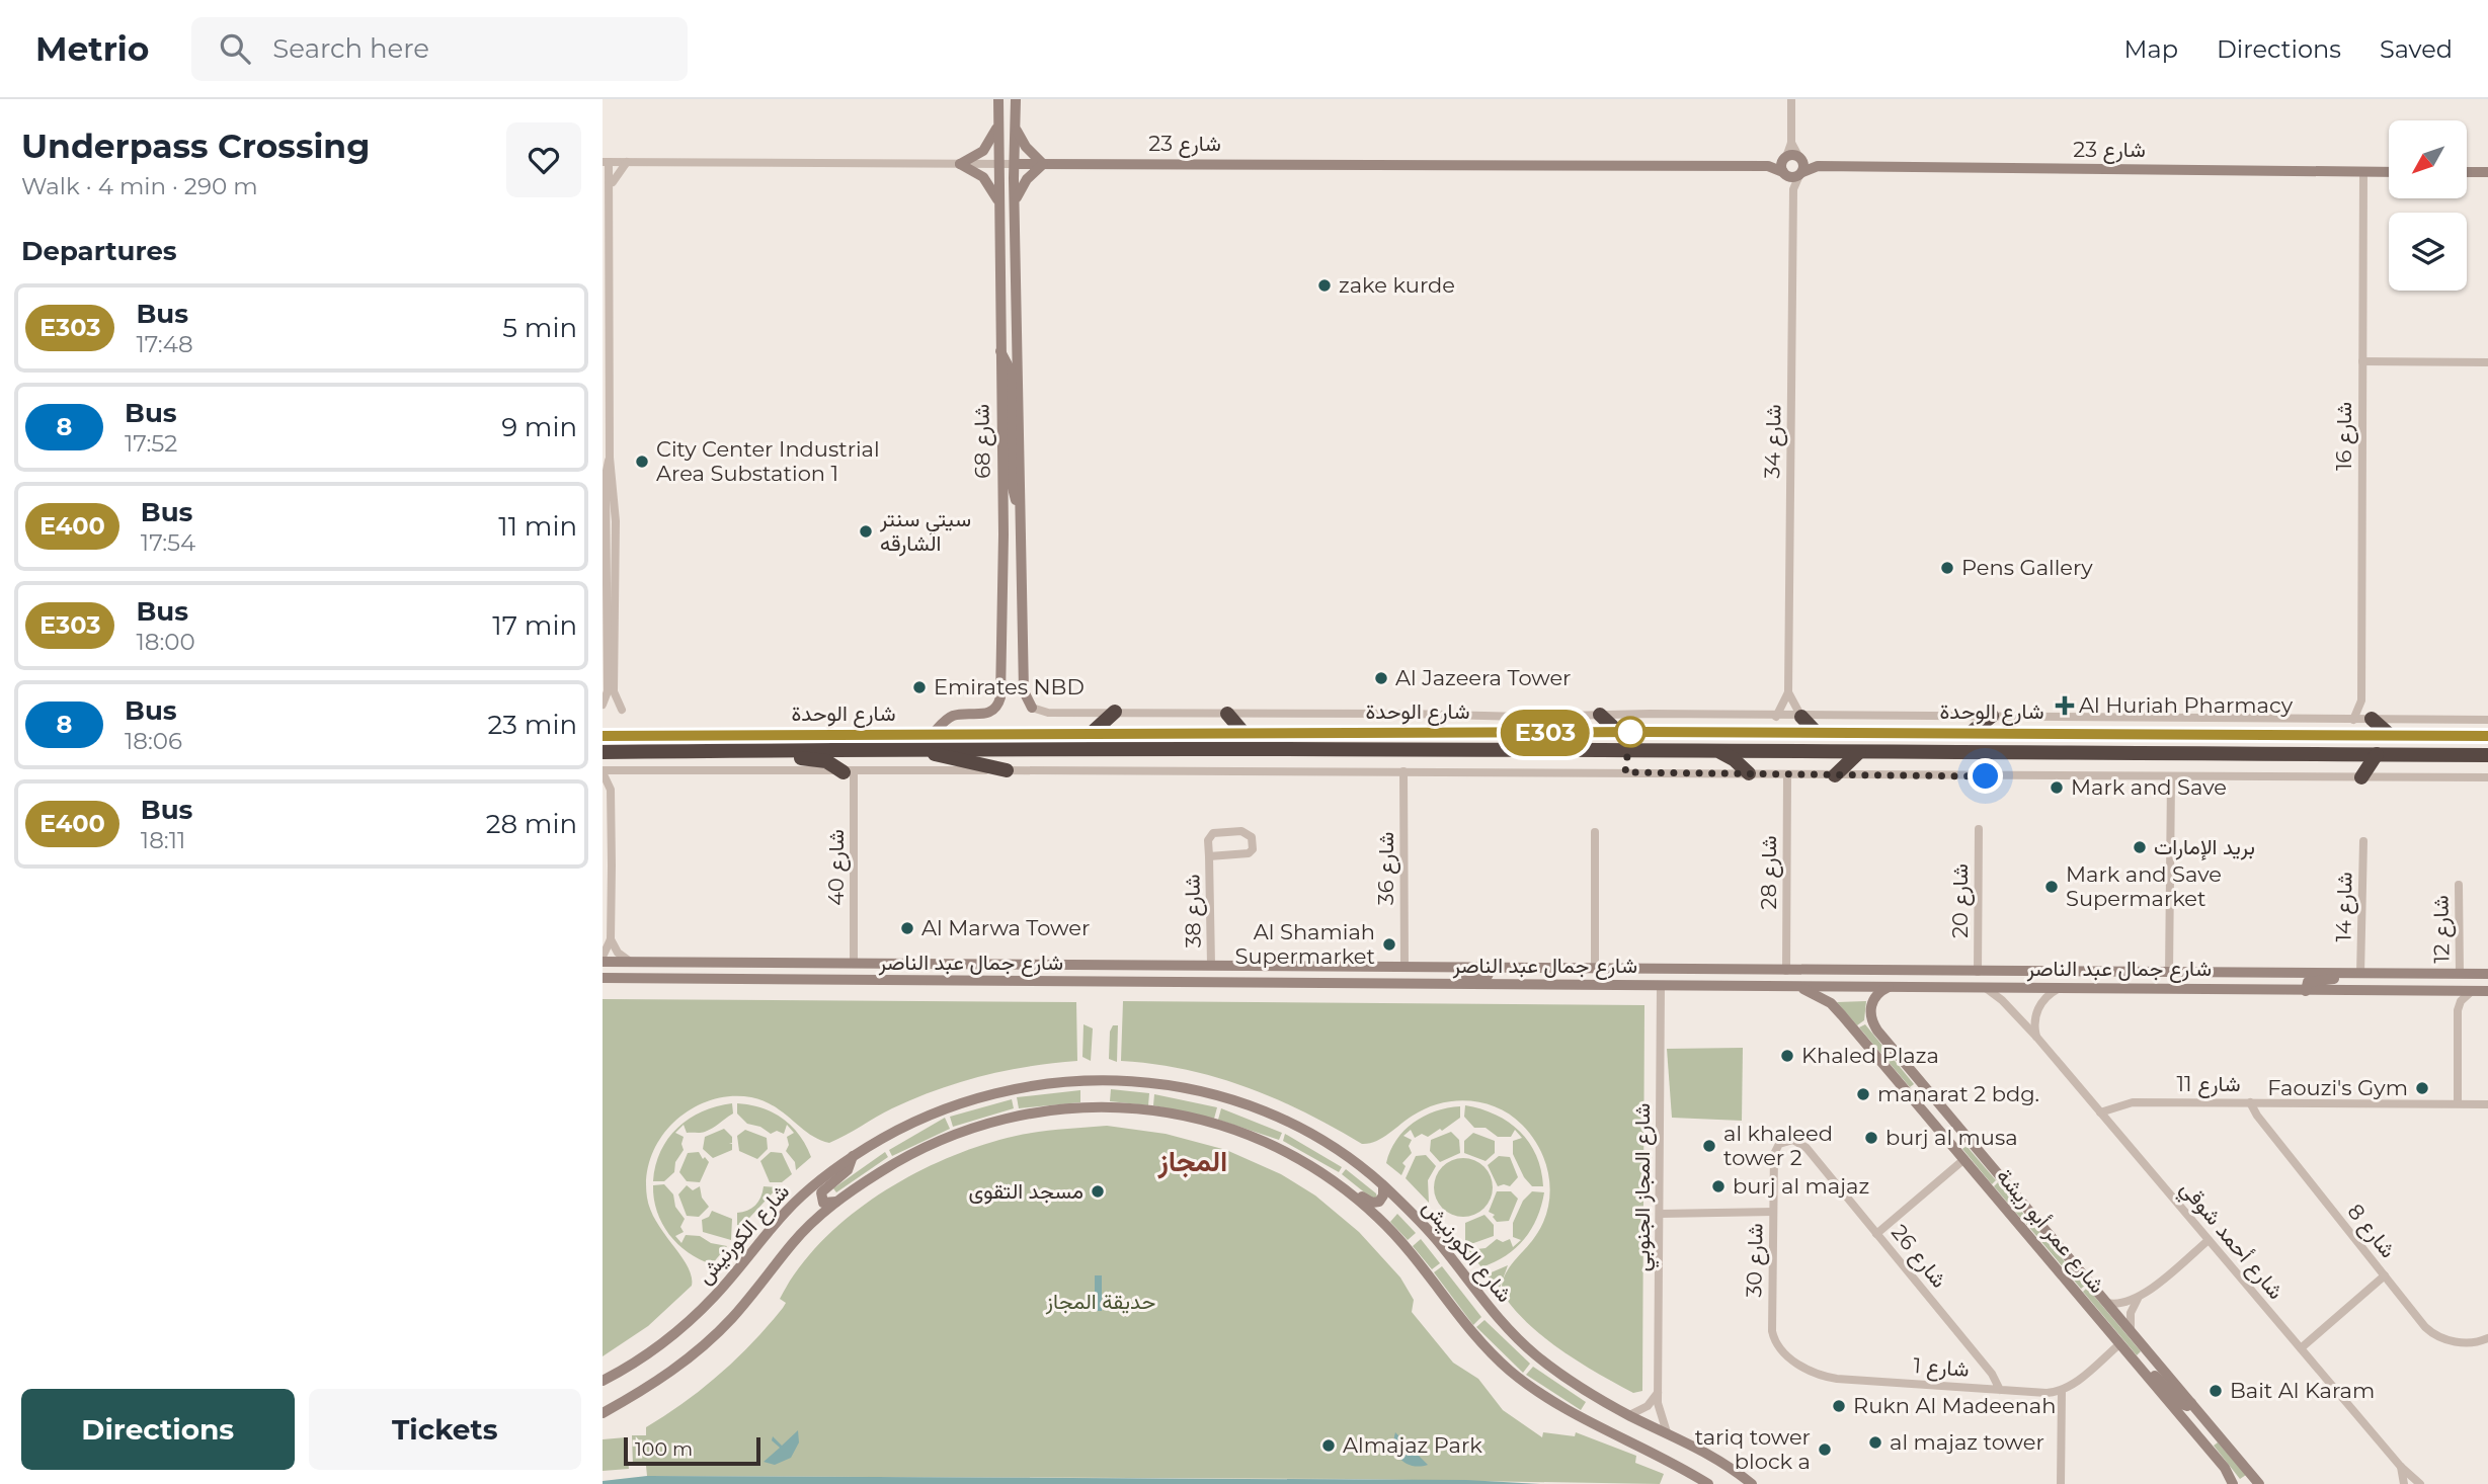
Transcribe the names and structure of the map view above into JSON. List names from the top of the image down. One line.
{"streets":{"highway":["شارع الوحدة"],"street":["شارع 23","شارع 16","شارع 68","شارع 34","شارع 40","شارع 36","شارع 28","شارع 20","شارع 14","شارع 38","شارع 12","شارع جمال عبد الناصر","شارع 11","شارع المجاز الجنوبي","شارع عمر أبو ريشة","شارع 8","شارع الكورنيش","شارع أحمد شوقي","شارع 26","شارع 30","شارع 1"]},"crossings":[["شارع 23","شارع 16"],["شارع 23","شارع 68"],["شارع 23","شارع 34"],["شارع 68","شارع الوحدة"],["شارع 40","شارع جمال عبد الناصر"],["شارع 36","شارع جمال عبد الناصر"],["شارع 28","شارع جمال عبد الناصر"],["شارع 20","شارع جمال عبد الناصر"],["شارع 14","شارع جمال عبد الناصر"],["شارع 38","شارع جمال عبد الناصر"],["شارع 12","شارع جمال عبد الناصر"],["شارع جمال عبد الناصر","شارع المجاز الجنوبي"],["شارع جمال عبد الناصر","شارع عمر أبو ريشة"],["شارع جمال عبد الناصر","شارع أحمد شوقي"],["شارع 11","شارع 8"],["شارع 11","شارع أحمد شوقي"],["شارع المجاز الجنوبي","شارع الكورنيش"],["شارع 26","شارع 30"],["شارع 26","شارع 1"],["شارع 30","شارع 1"]],"districts":["المجاز"],"parks":["حديقة المجاز"],"places":{"other":["zake kurde","City Center Industrial Area Substation 1","سيتي سنتر الشارقه","Pens Gallery","Al Jazeera Tower","Emirates NBD","Mark and Save","بريد الإمارات","Mark and Save Supermarket","Al Marwa Tower","Al Shamiah Supermarket","Khaled Plaza","Faouzi's Gym","manarat 2 bdg.","burj al musa","al khaleed tower 2","burj al majaz","مسجد التقوى","Bait Al Karam","Rukn Al Madeenah","al majaz tower","Almajaz Park","tariq tower block a"],"health":["Al Huriah Pharmacy"]},"lines":["bus line E303"],"scale_bar":"100 m","north":"bottom left","page":{"header":"Metrio","search":"Search here","nav":["Map","Directions","Saved"],"heading":[["Underpass Crossing","Walk · 4 min · 290 m"],"Departures"],"on_map":"E303","list":[{"mark":"E303","name":"Bus","note":"17:48","value":"5 min"},{"mark":"8","name":"Bus","note":"17:52","value":"9 min"},{"mark":"E400","name":"Bus","note":"17:54","value":"11 min"},{"mark":"E303","name":"Bus","note":"18:00","value":"17 min"},{"mark":"8","name":"Bus","note":"18:06","value":"23 min"},{"mark":"E400","name":"Bus","note":"18:11","value":"28 min"}],"buttons":["Directions","Tickets"],"scale":"100 m"}}
